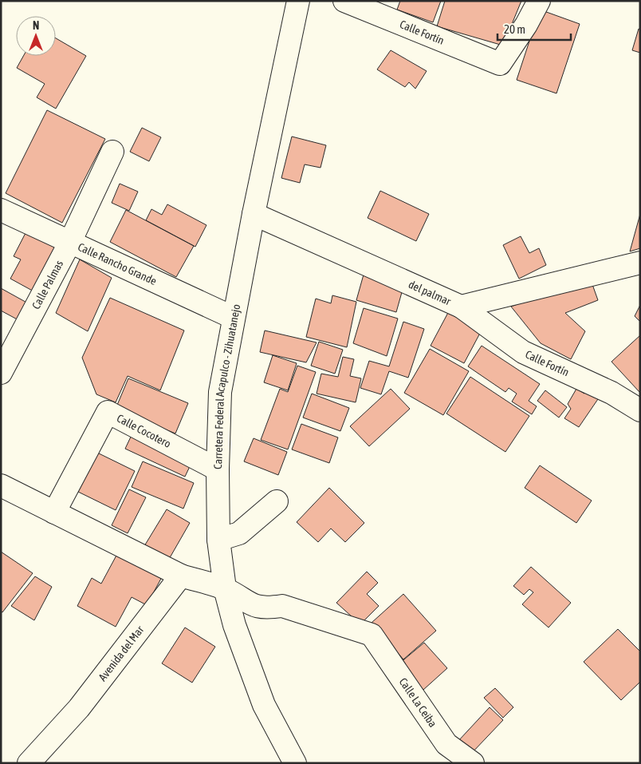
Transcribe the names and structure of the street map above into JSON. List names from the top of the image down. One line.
{"streets":{"street":["Calle Fortín","Calle Rancho Grande","Calle Palmas","del palmar","Carretera Federal Acapulco - Zihuatanejo","Calle Cocotero","Avenida del Mar","Calle La Ceiba"]},"crossings":[["Calle Fortín","del palmar"],["Calle Rancho Grande","Calle Palmas"],["Calle Rancho Grande","Carretera Federal Acapulco - Zihuatanejo"],["del palmar","Carretera Federal Acapulco - Zihuatanejo"],["Carretera Federal Acapulco - Zihuatanejo","Calle Cocotero"],["Carretera Federal Acapulco - Zihuatanejo","Calle La Ceiba"]],"scale_bar":"20 m","north":"top"}
